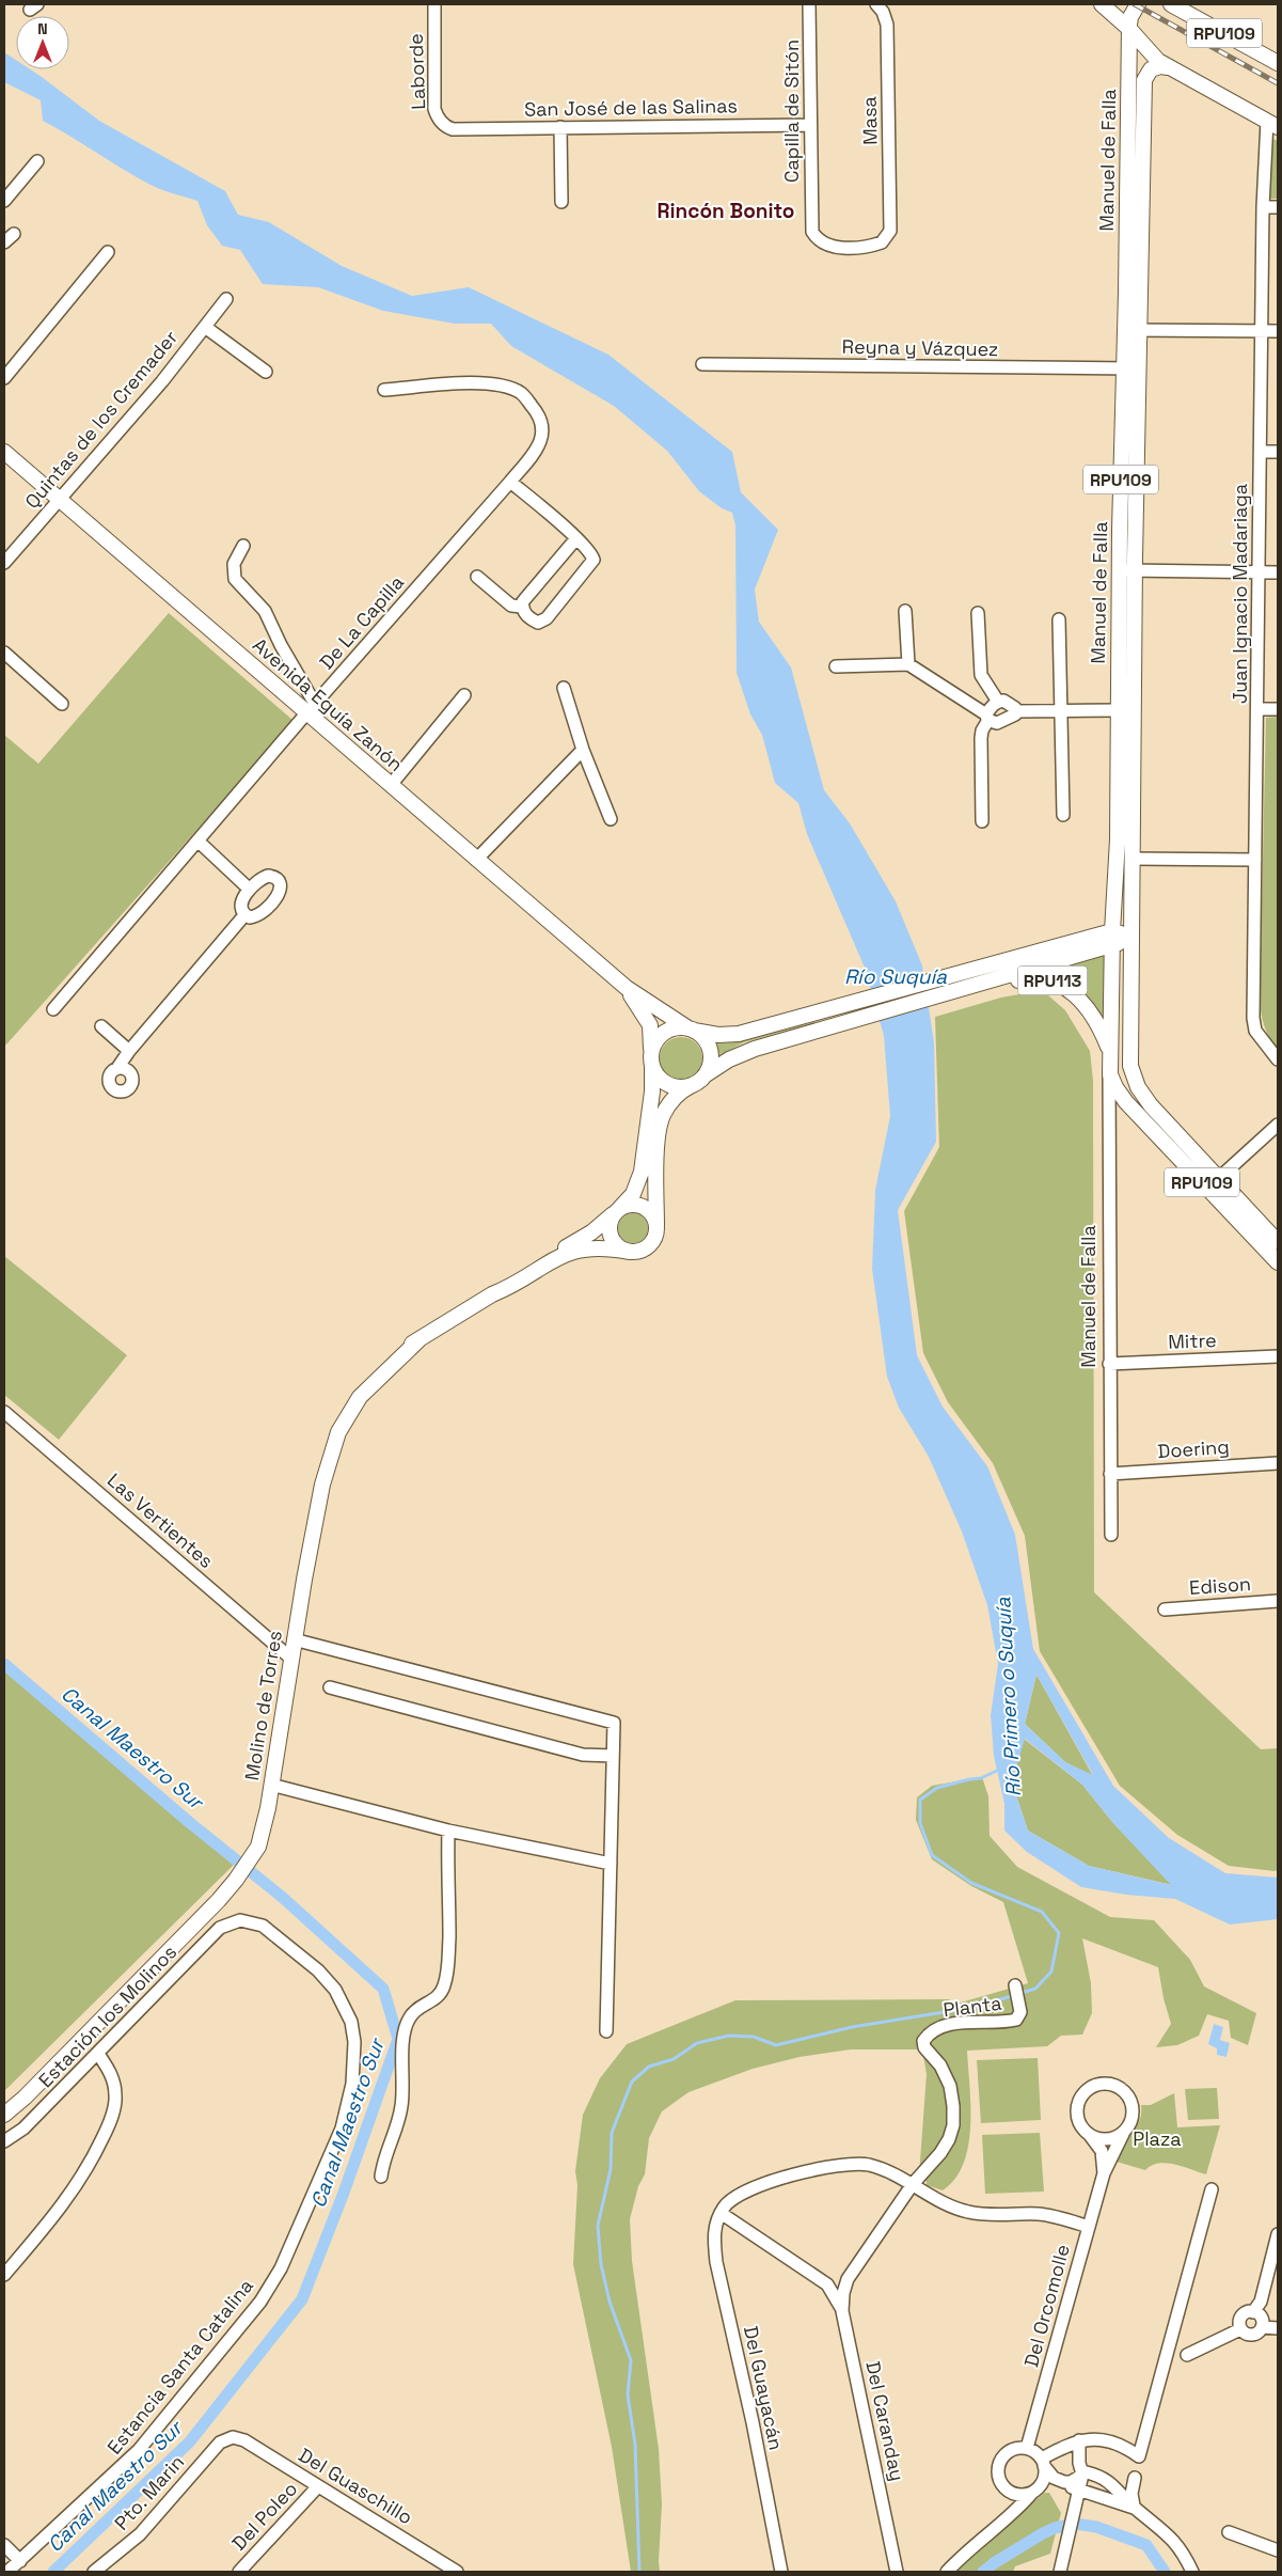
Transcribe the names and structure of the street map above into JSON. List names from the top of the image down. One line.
{"streets":{"main road":["RPU109","Manuel de Falla","Avenida Eguía Zanón","RPU113","Molino de Torres"],"street":["Laborde","San José de las Salinas","Capilla de Sitón","Masa","Reyna y Vázquez","Quintas de los Cremader","Juan Ignacio Madariaga","De La Capilla","Mitre","Doering","Las Vertientes","Edison","Planta","Estación los Molinos","Del Orcomolle","Estancia Santa Catalina","Del Guayacán","Del Caranday","Del Guaschillo","Pto. Marin","Del Poleo"]},"crossings":[["RPU109","Manuel de Falla"],["RPU109","Juan Ignacio Madariaga"],["Laborde","San José de las Salinas"],["San José de las Salinas","Capilla de Sitón"],["Capilla de Sitón","Masa"],["Manuel de Falla","Reyna y Vázquez"],["Manuel de Falla","RPU113"],["Manuel de Falla","Mitre"],["Manuel de Falla","Doering"],["Quintas de los Cremader","Avenida Eguía Zanón"],["De La Capilla","Avenida Eguía Zanón"],["Avenida Eguía Zanón","RPU113"],["Avenida Eguía Zanón","Molino de Torres"],["RPU113","Molino de Torres"],["Las Vertientes","Molino de Torres"],["Planta","Del Caranday"],["Estación los Molinos","Estancia Santa Catalina"],["Del Guaschillo","Pto. Marin"],["Del Guaschillo","Del Poleo"]],"districts":["Rincón Bonito"],"water":["Río Suquía","Río Primero o Suquía","Canal Maestro Sur"],"parks":["Plaza"],"north":"top"}
